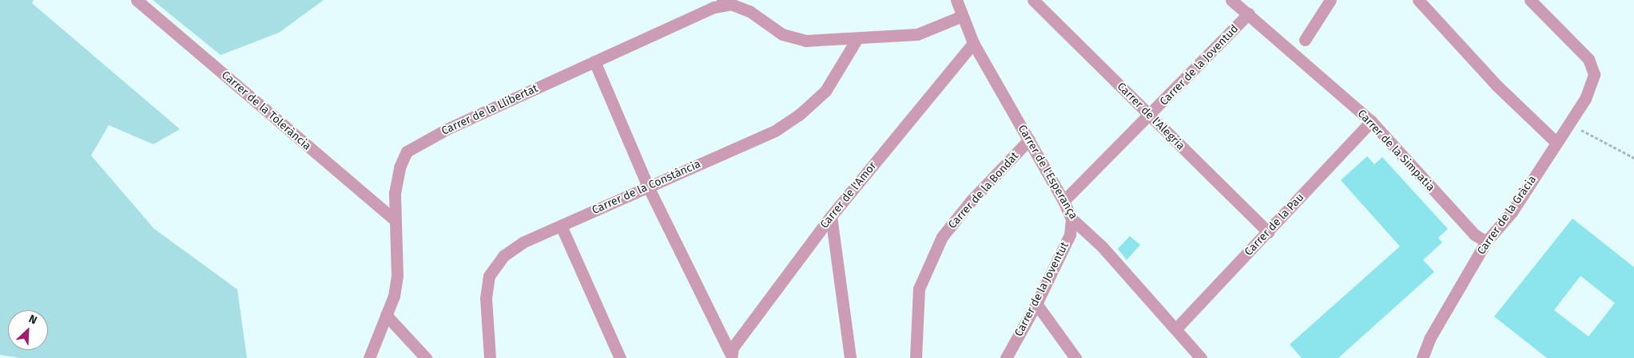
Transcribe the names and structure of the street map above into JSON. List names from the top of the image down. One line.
{"streets":{"street":["Carrer de la Joventud","Carrer de la Llibertat","Carrer de la Tolerància","Carrer de l'Alegria","Carrer de la Simpatia","Carrer de l'Esperança","Carrer de la Constància","Carrer de la Bondat","Carrer de l'Amor","Carrer de la Gràcia","Carrer de la Pau","Carrer de la Joventut"]},"crossings":[["Carrer de la Joventud","Carrer de l'Alegria"],["Carrer de la Joventud","Carrer de la Simpatia"],["Carrer de la Joventud","Carrer de l'Esperança"],["Carrer de la Llibertat","Carrer de la Tolerància"],["Carrer de l'Alegria","Carrer de la Pau"],["Carrer de la Simpatia","Carrer de la Gràcia"],["Carrer de la Simpatia","Carrer de la Pau"],["Carrer de l'Esperança","Carrer de la Bondat"],["Carrer de l'Esperança","Carrer de l'Amor"],["Carrer de l'Esperança","Carrer de la Pau"],["Carrer de l'Esperança","Carrer de la Joventut"]],"north":"top right"}
